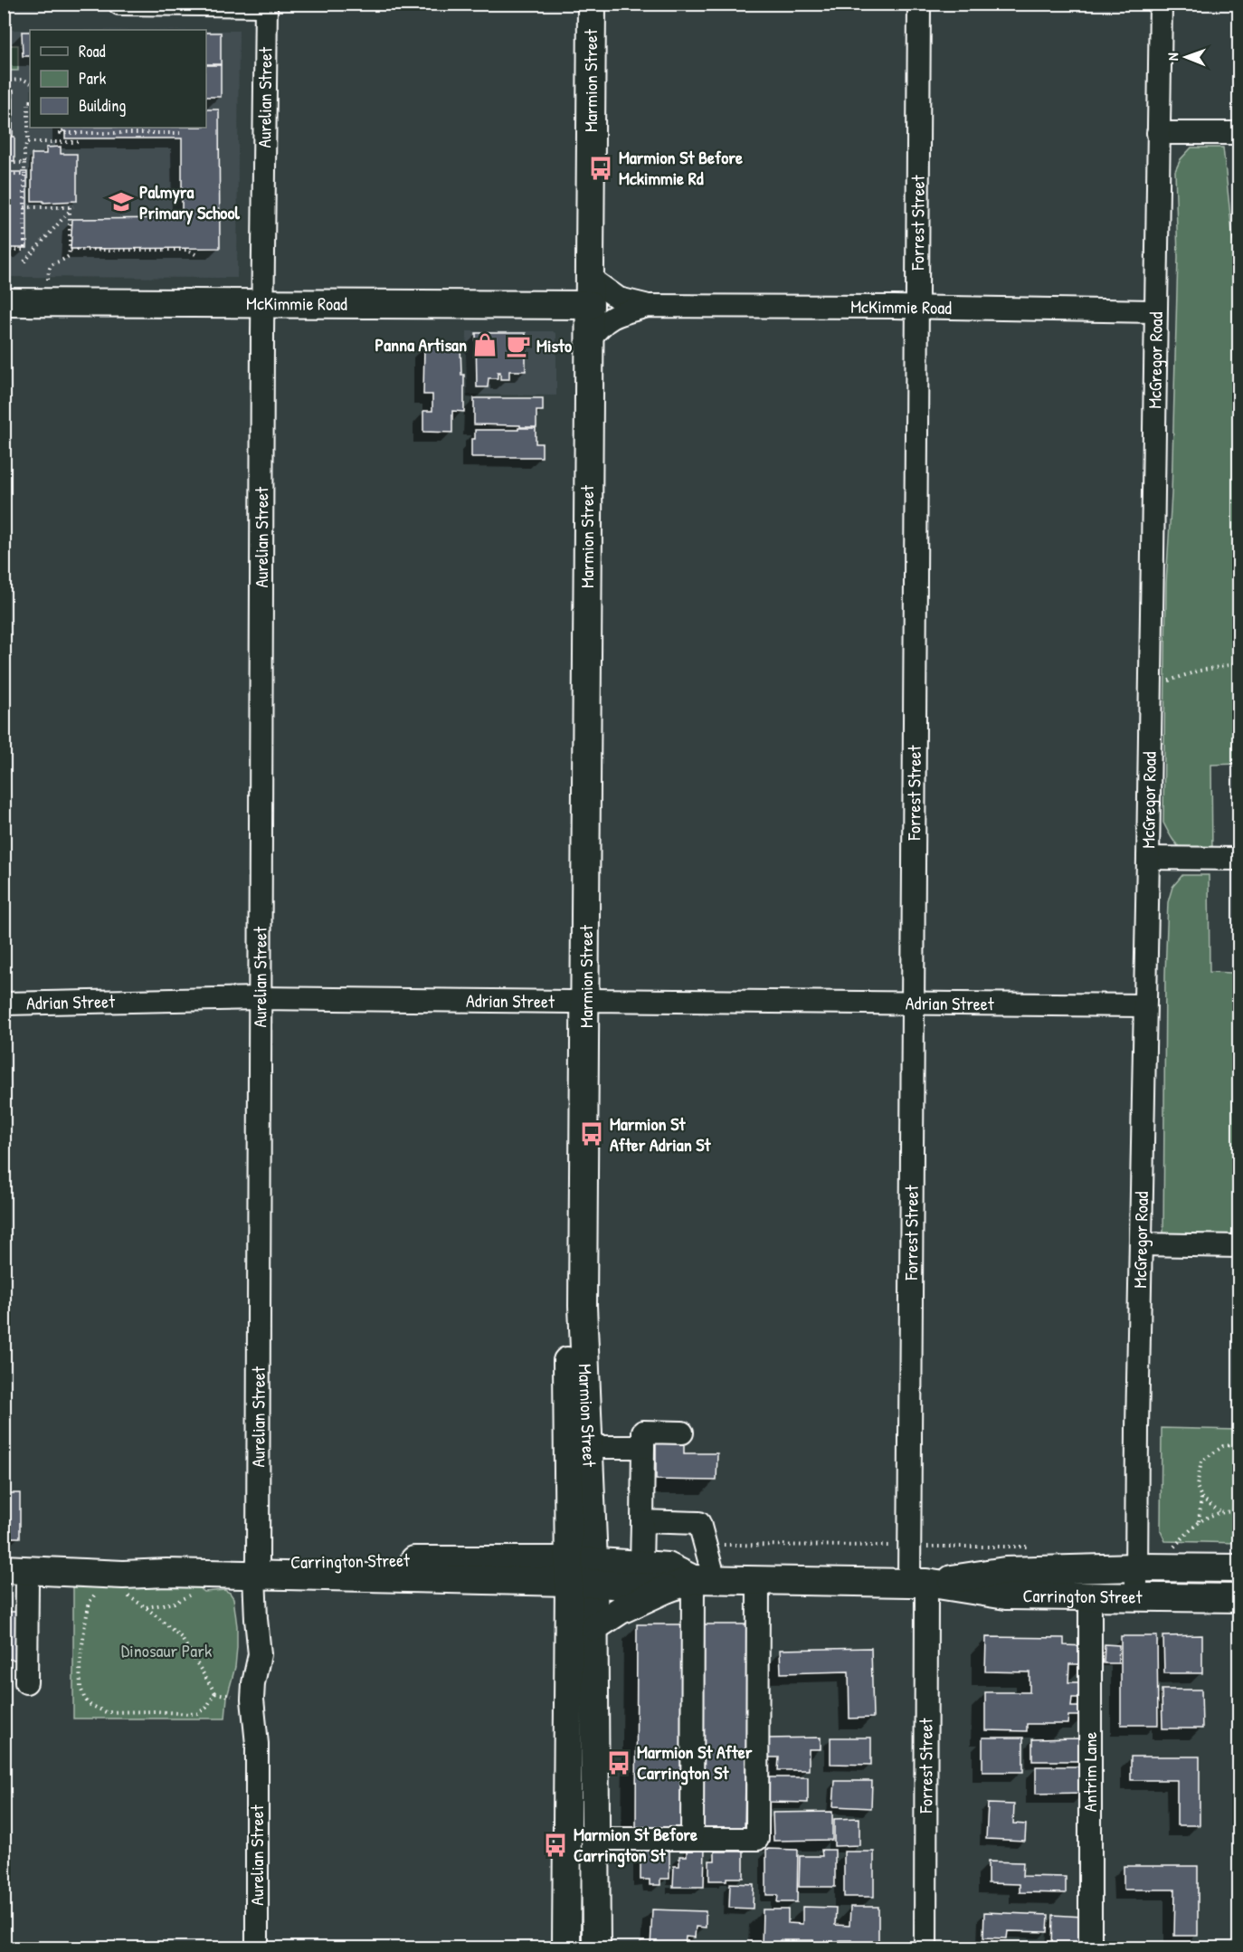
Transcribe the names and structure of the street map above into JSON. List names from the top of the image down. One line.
{"streets":{"main road":["Marmion Street","McKimmie Road","Carrington Street"],"street":["Aurelian Street","Forrest Street","McGregor Road","Adrian Street","Antrim Lane"]},"crossings":[["Marmion Street","McKimmie Road"],["Marmion Street","Adrian Street"],["Marmion Street","Carrington Street"],["Aurelian Street","McKimmie Road"],["Aurelian Street","Adrian Street"],["Aurelian Street","Carrington Street"],["Forrest Street","McKimmie Road"],["Forrest Street","Adrian Street"],["Forrest Street","Carrington Street"],["McKimmie Road","McGregor Road"],["McGregor Road","Adrian Street"],["McGregor Road","Carrington Street"],["Carrington Street","Antrim Lane"]],"parks":["Dinosaur Park"],"places":{"bus stop":["Marmion St Before Mckimmie Rd","Marmion St After Adrian St","Marmion St After Carrington St","Marmion St Before Carrington St"],"school or university":["Palmyra Primary School"],"shop":["Panna Artisan"],"cafe":["Misto"]},"legend":["Road","Park","Building"],"north":"left"}
